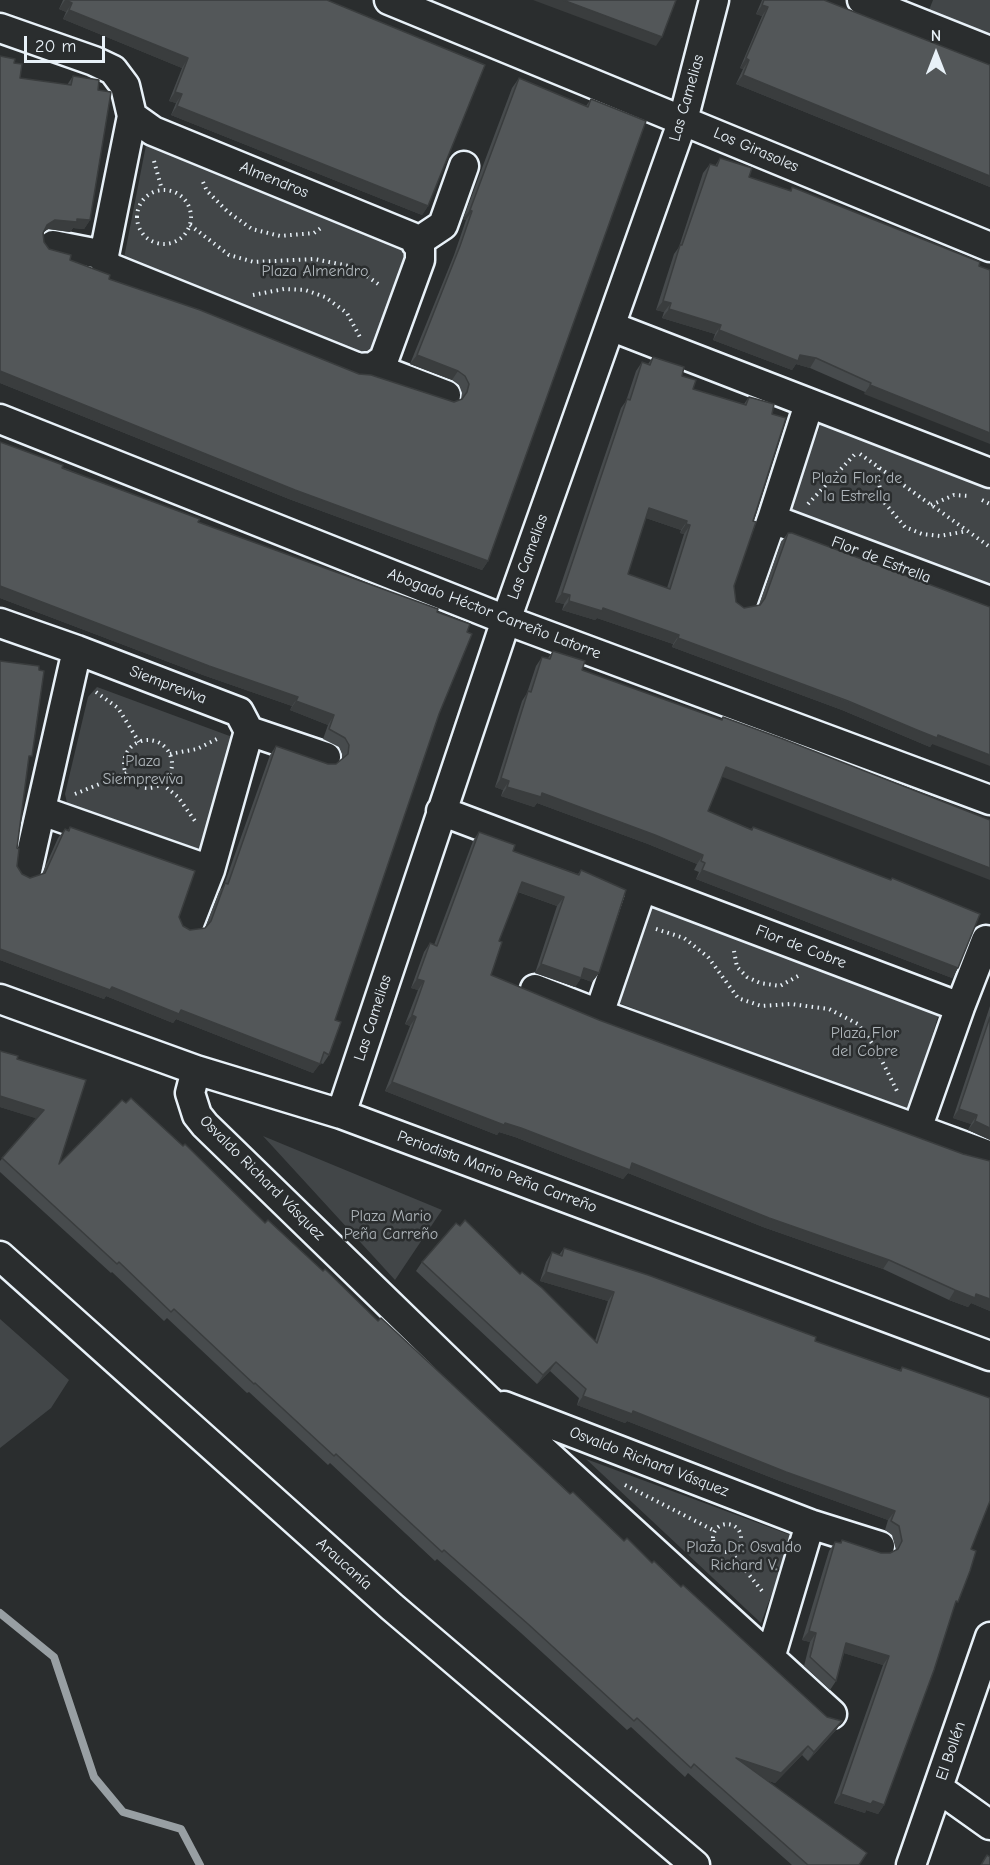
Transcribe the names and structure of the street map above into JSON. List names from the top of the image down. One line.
{"streets":{"street":["Las Camelias","Los Girasoles","Almendros","Flor de Estrella","Abogado Héctor Carreño Latorre","Siempreviva","Flor de Cobre","Periodista Mario Peña Carreño","Osvaldo Richard Vásquez","Araucanía","El Bollén"]},"crossings":[["Las Camelias","Los Girasoles"],["Las Camelias","Abogado Héctor Carreño Latorre"],["Las Camelias","Flor de Cobre"],["Las Camelias","Periodista Mario Peña Carreño"],["Periodista Mario Peña Carreño","Osvaldo Richard Vásquez"]],"parks":["Plaza Almendro","Plaza Flor de la Estrella","Plaza Siempreviva","Plaza Flor del Cobre","Plaza Mario Peña Carreño","Plaza Dr. Osvaldo Richard V."],"scale_bar":"20 m","north":"top"}
